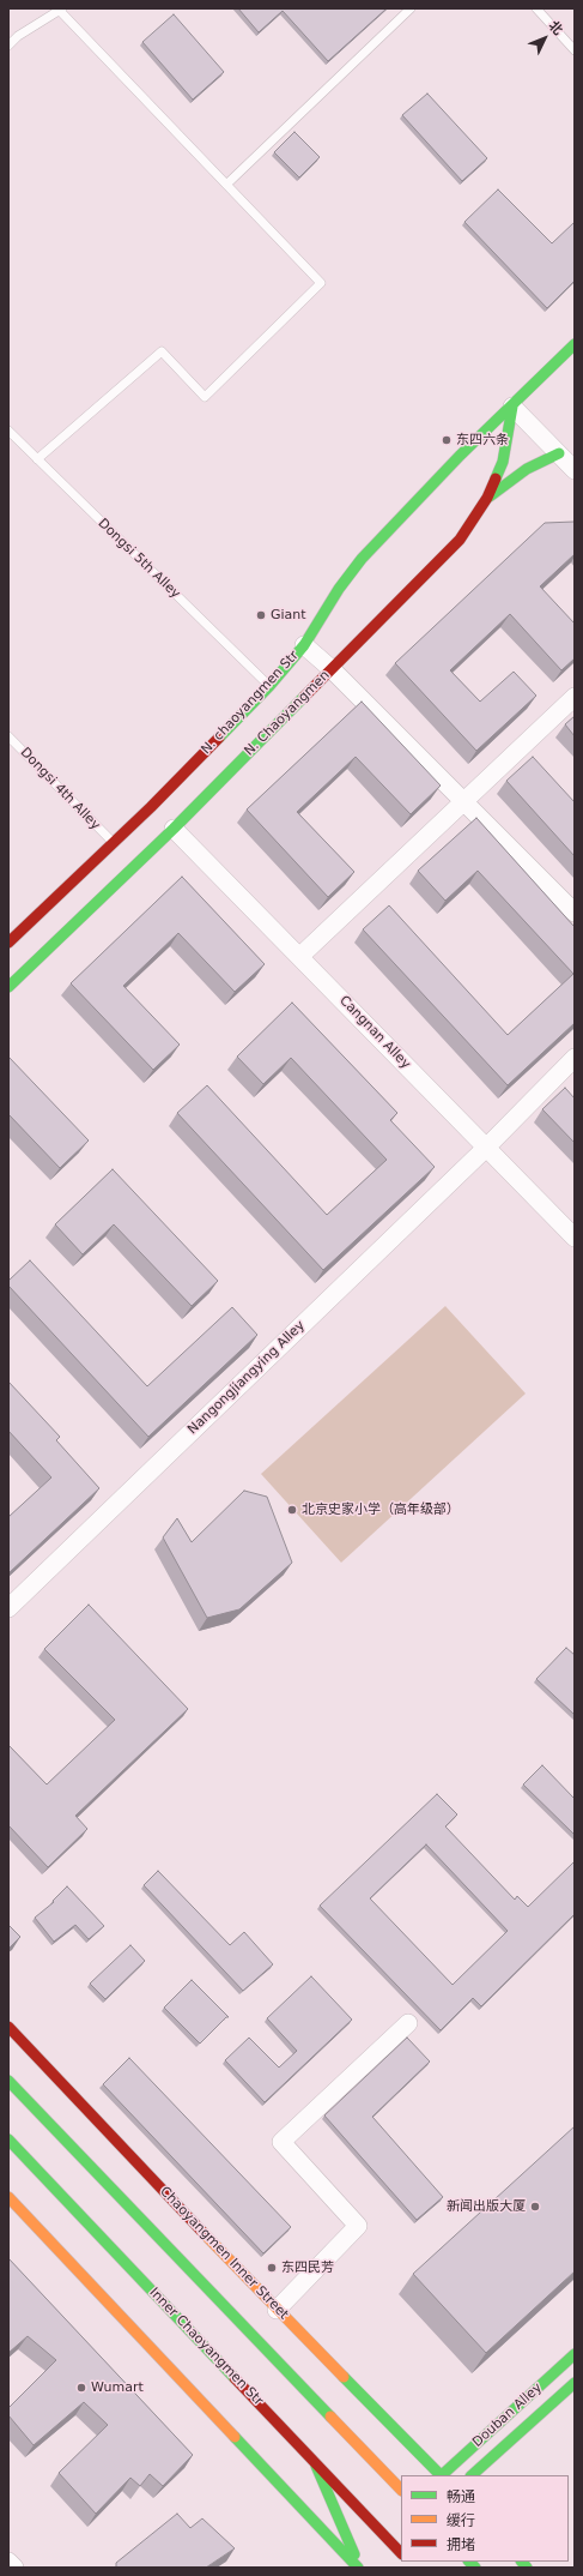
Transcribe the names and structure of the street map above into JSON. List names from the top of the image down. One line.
{"streets":{"main road":["N. chaoyangmen Str","N. Chaoyangmen","Chaoyangmen Inner Street","Inner Chaoyangmen Str","Douban Alley"],"street":["Cangnan Alley","Nangongjiangying Alley"],"lane":["Dongsi 5th Alley","Dongsi 4th Alley"]},"crossings":[["Dongsi 5th Alley","N. chaoyangmen Str"],["N. chaoyangmen Str","N. Chaoyangmen"],["N. chaoyangmen Str","Dongsi 4th Alley"],["N. Chaoyangmen","Cangnan Alley"],["Cangnan Alley","Nangongjiangying Alley"]],"places":["东四六条","Giant","北京史家小学（高年级部）","新闻出版大厦","东四民芳","Wumart"],"legend":["畅通","缓行","拥堵"],"north":"top right"}
